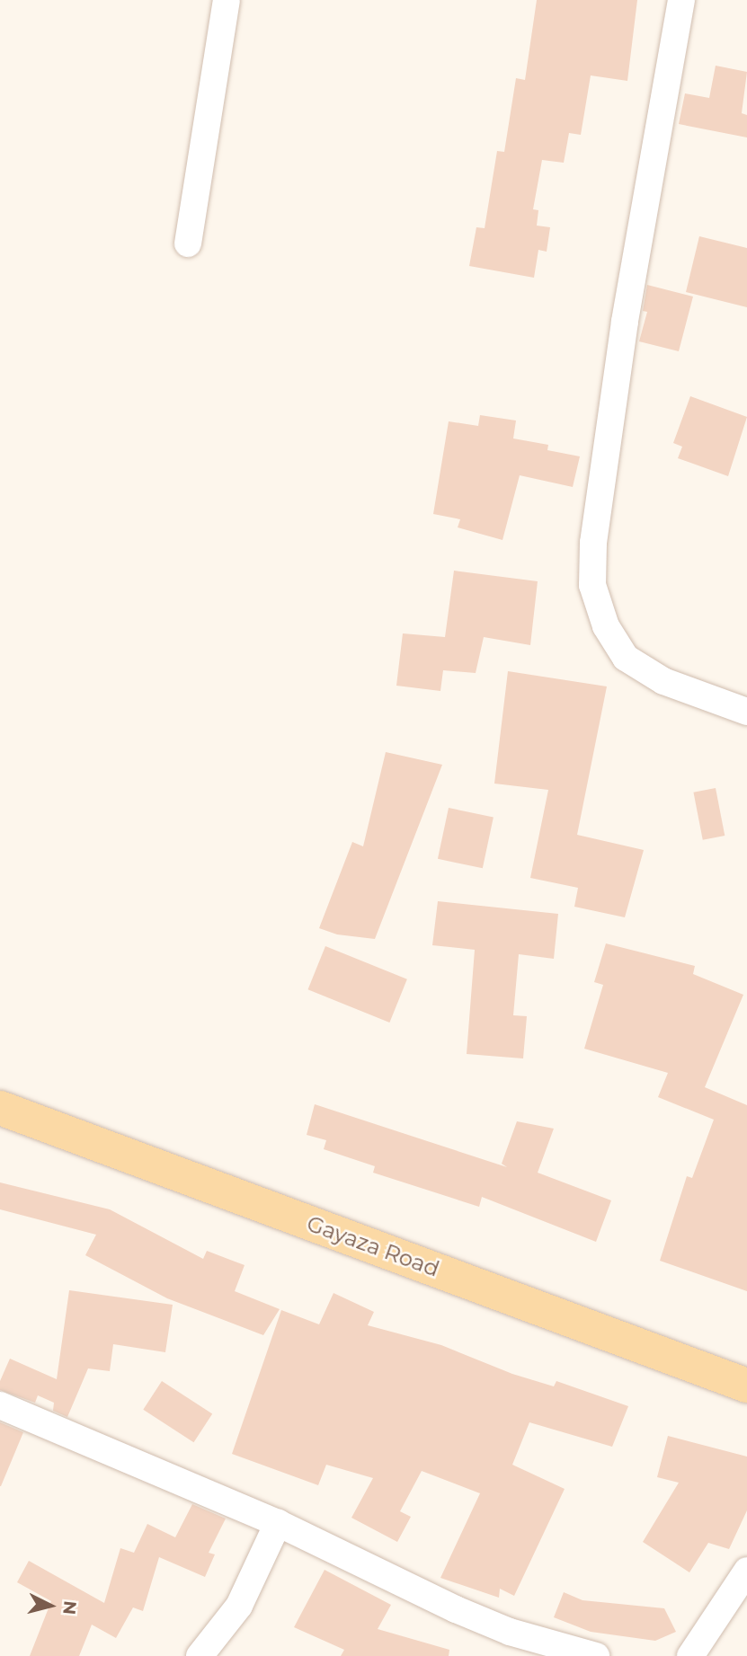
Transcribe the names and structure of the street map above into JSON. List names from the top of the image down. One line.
{"streets":{"main road":["Gayaza Road"]},"north":"right"}
